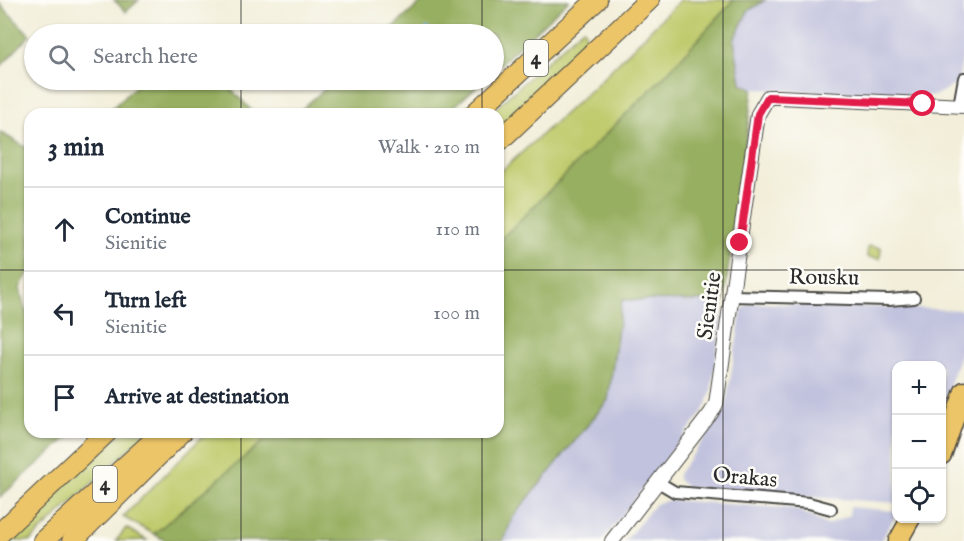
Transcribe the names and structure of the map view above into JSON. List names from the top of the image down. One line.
{"streets":{"highway":["4"],"street":["Rousku","Sienitie","Orakas"]},"crossings":[["Rousku","Sienitie"],["Sienitie","Orakas"]],"page":{"search":"Search here","heading":["3 min","Walk · 210 m"],"list":[["Continue","Sienitie","110 m"],["Turn left","Sienitie","100 m"],"Arrive at destination"],"map_buttons":["+","−"]}}
